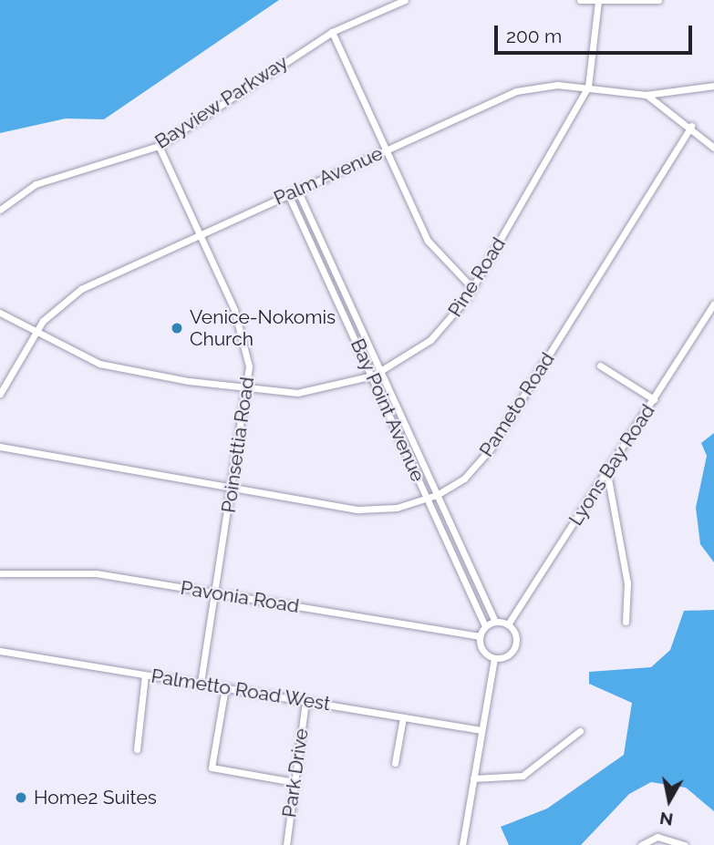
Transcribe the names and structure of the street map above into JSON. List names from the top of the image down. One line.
{"streets":{"street":["Bayview Parkway","Palm Avenue","Pine Road","Pameto Road","Bay Point Avenue","Poinsettia Road","Lyons Bay Road","Pavonia Road","Palmetto Road West","Park Drive"]},"crossings":[["Bayview Parkway","Poinsettia Road"],["Palm Avenue","Pine Road"],["Palm Avenue","Bay Point Avenue"],["Palm Avenue","Poinsettia Road"],["Pine Road","Bay Point Avenue"],["Pine Road","Poinsettia Road"],["Pameto Road","Bay Point Avenue"],["Pameto Road","Poinsettia Road"],["Bay Point Avenue","Lyons Bay Road"],["Bay Point Avenue","Pavonia Road"],["Poinsettia Road","Pavonia Road"],["Poinsettia Road","Palmetto Road West"],["Lyons Bay Road","Pavonia Road"],["Palmetto Road West","Park Drive"]],"places":["Venice-Nokomis Church","Home2 Suites"],"scale_bar":"200 m","north":"bottom"}
